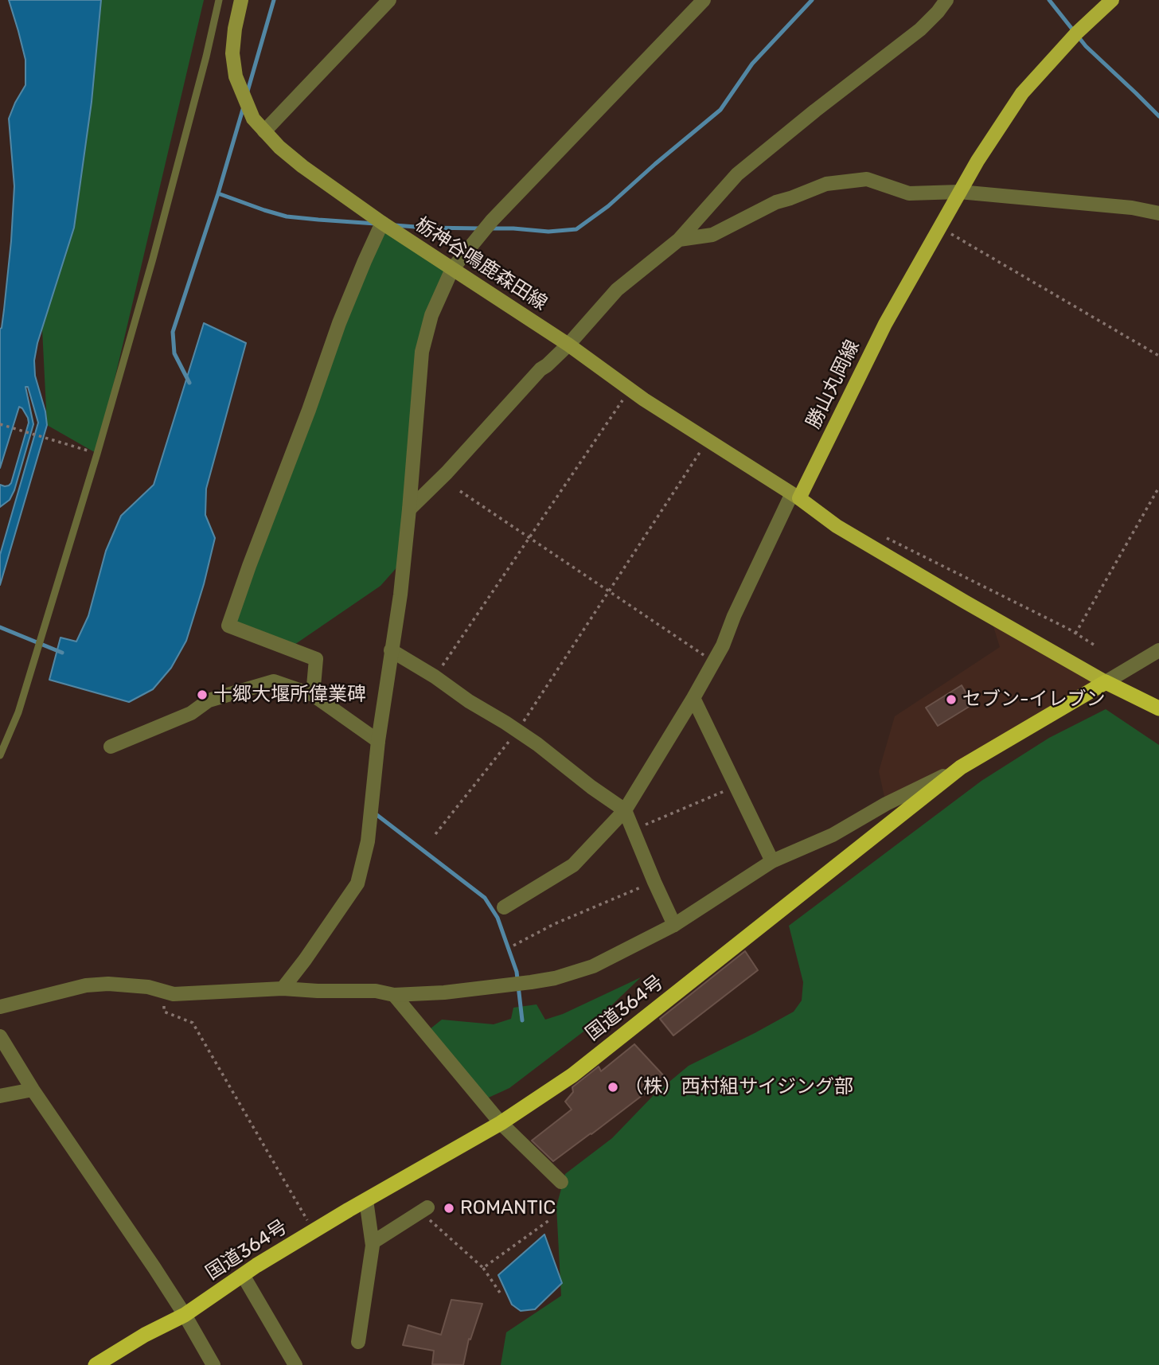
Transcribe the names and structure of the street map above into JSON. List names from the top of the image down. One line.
{"streets":{"highway":["国道364号"],"main road":["栃神谷鳴鹿森田線","勝山丸岡線"]},"crossings":[["栃神谷鳴鹿森田線","勝山丸岡線"]],"places":["十郷大堰所偉業碑","セブン-イレブン","（株）西村組サイジング部","ROMANTIC"]}
